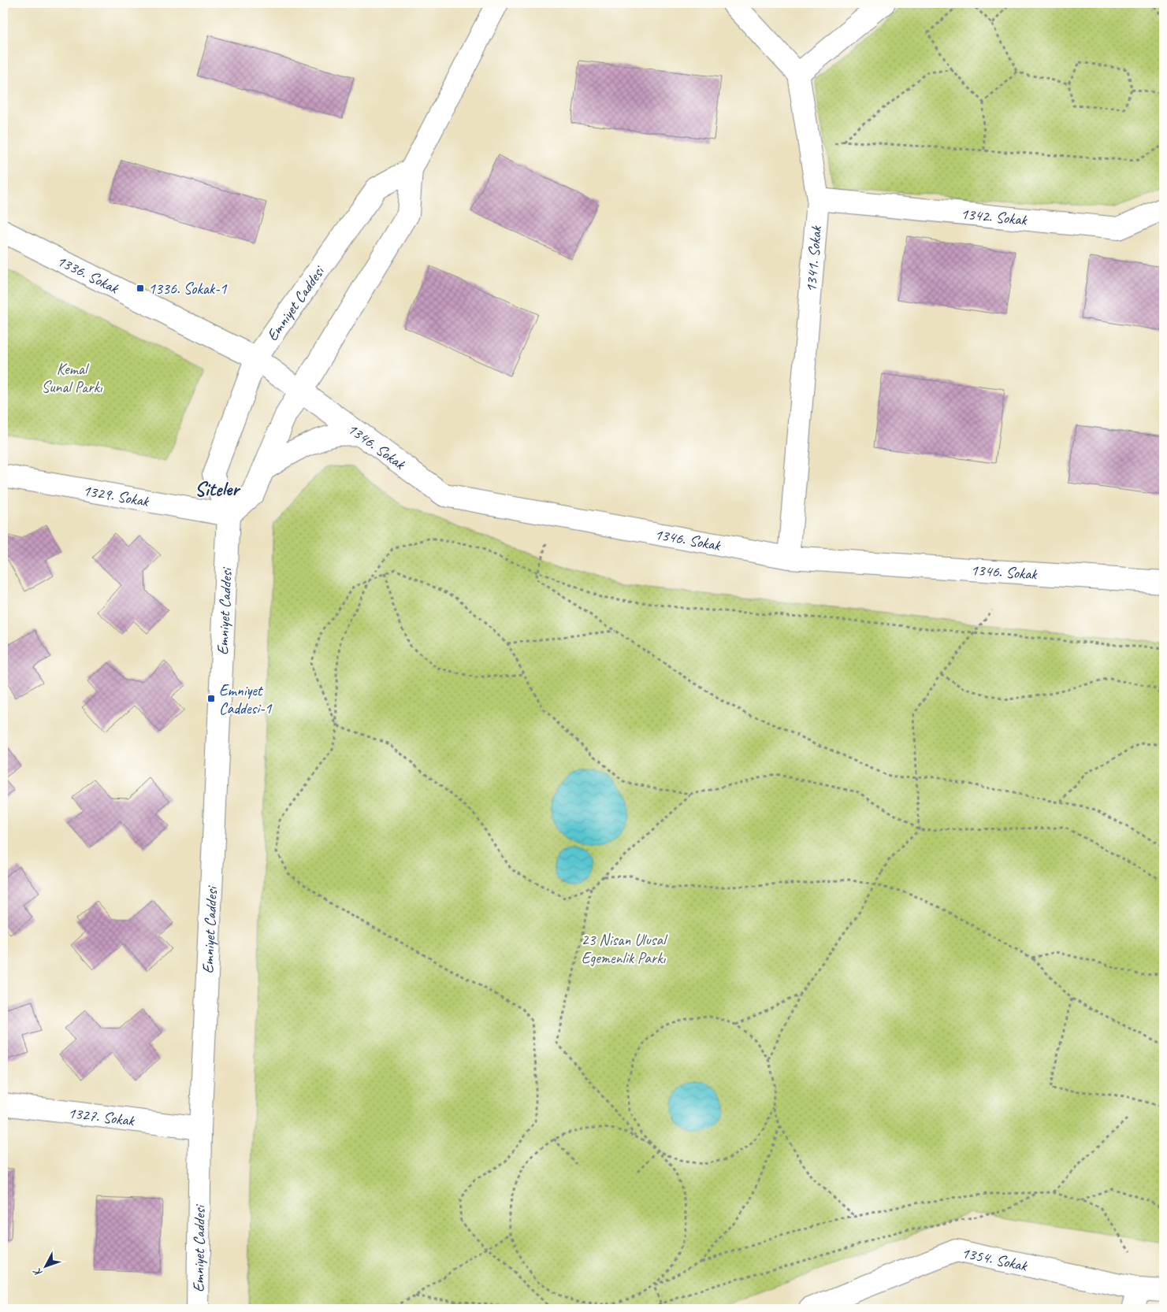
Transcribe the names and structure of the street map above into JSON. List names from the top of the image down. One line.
{"streets":{"street":["1342. Sokak","1341. Sokak","1336. Sokak","Emniyet Caddesi","1346. Sokak","1329. Sokak","1327. Sokak","1354. Sokak"]},"crossings":[["1342. Sokak","1341. Sokak"],["1341. Sokak","1346. Sokak"],["1336. Sokak","Emniyet Caddesi"],["1336. Sokak","1346. Sokak"],["Emniyet Caddesi","1346. Sokak"],["Emniyet Caddesi","1329. Sokak"],["Emniyet Caddesi","1327. Sokak"]],"districts":["Siteler"],"parks":["Kemal Sunal Parkı","23 Nisan Ulusal Egemenlik Parkı"],"places":{"transit":["1336. Sokak-1","Emniyet Caddesi-1"]},"north":"bottom left"}
